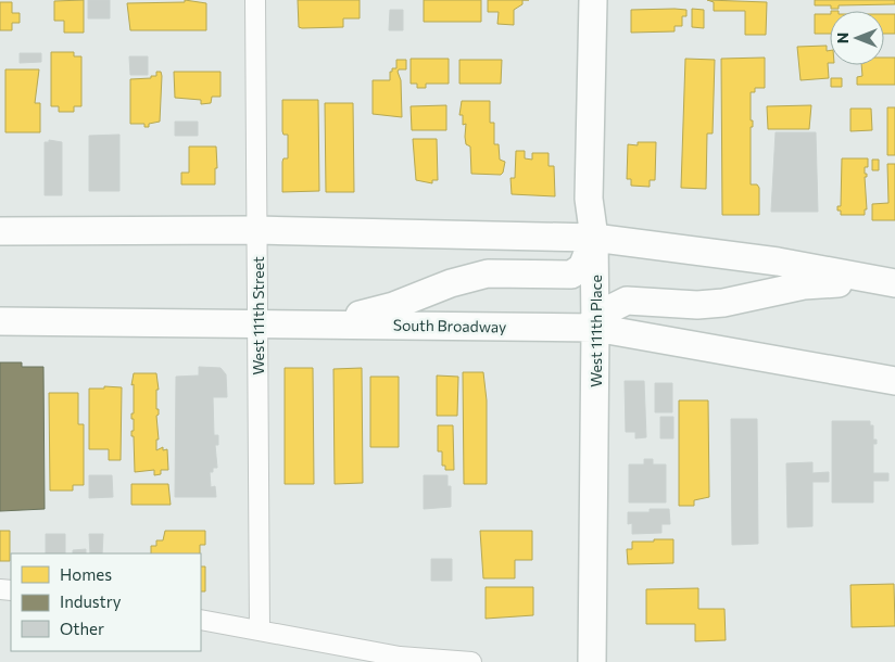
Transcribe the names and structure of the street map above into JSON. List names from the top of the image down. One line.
{"streets":{"main road":["South Broadway","West 111th Place"],"street":["West 111th Street"]},"crossings":[["West 111th Street","South Broadway"],["South Broadway","West 111th Place"]],"legend":["Homes","Industry","Other"],"north":"left"}
